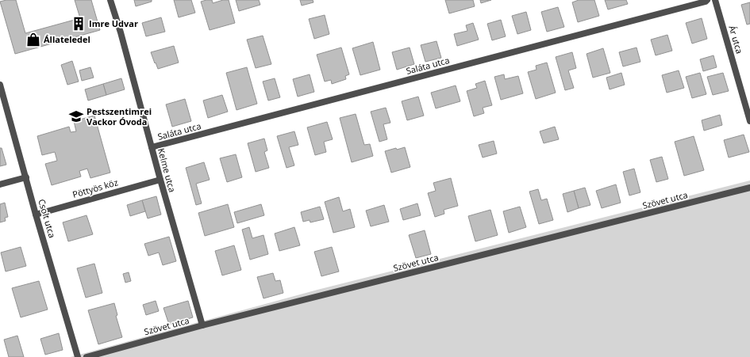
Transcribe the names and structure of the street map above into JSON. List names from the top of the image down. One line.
{"streets":{"street":["Ár utca","Saláta utca","Kelme utca","Pöttyös köz","Szövet utca","Csolt utca"]},"crossings":[["Saláta utca","Kelme utca"],["Kelme utca","Pöttyös köz"],["Kelme utca","Szövet utca"],["Pöttyös köz","Csolt utca"]],"places":{"building":["Imre Udvar"],"shop":["Állateledel"],"school or university":["Pestszentimrei Vackor Óvoda"]}}
